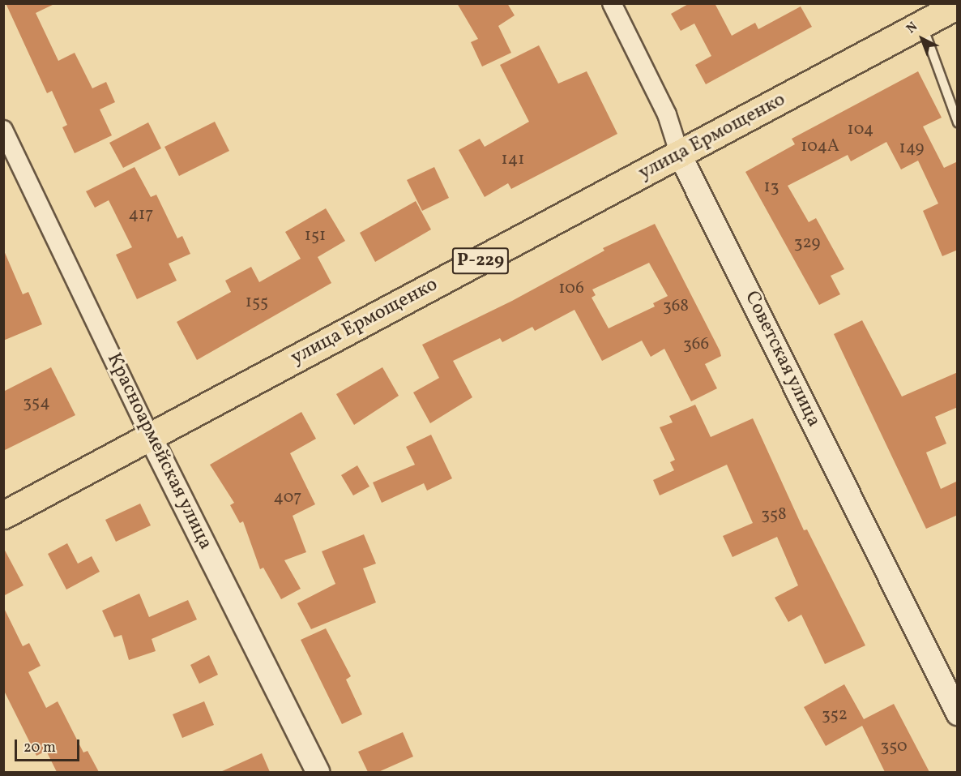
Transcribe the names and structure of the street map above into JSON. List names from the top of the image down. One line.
{"streets":{"highway":["улица Ермощенко","Р-229"],"street":["Советская улица","Красноармейская улица"]},"crossings":[["улица Ермощенко","Советская улица"],["улица Ермощенко","Красноармейская улица"]],"house_numbers":["104","104А","149","141","13","417","151","329","106","155","368","366","354","407","358","352","350"],"scale_bar":"20 m","north":"top left"}
